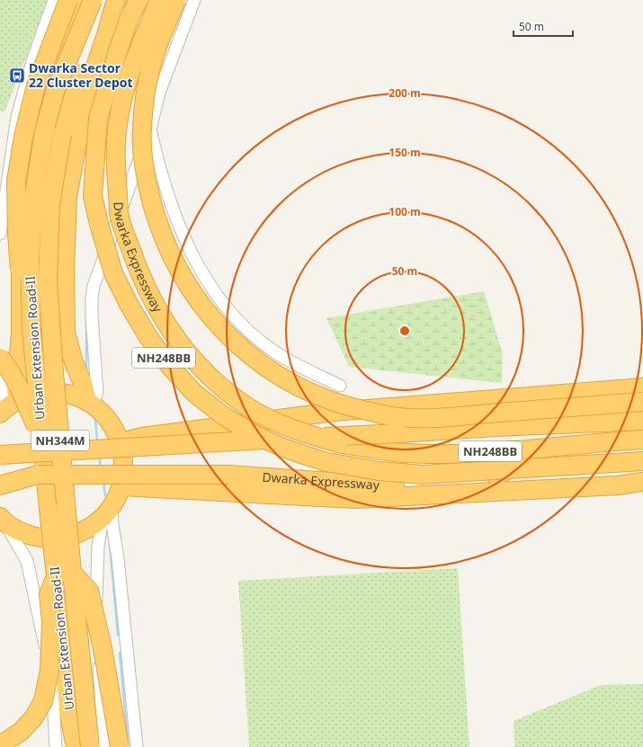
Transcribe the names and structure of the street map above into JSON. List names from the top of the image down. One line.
{"streets":{"highway":["Dwarka Expressway","Urban Extension Road-II","NH248BB","NH344M"]},"places":{"bus stop":["Dwarka Sector 22 Cluster Depot"]},"scale_bar":"50 m","rings":["200 m","150 m","100 m","50 m"]}
